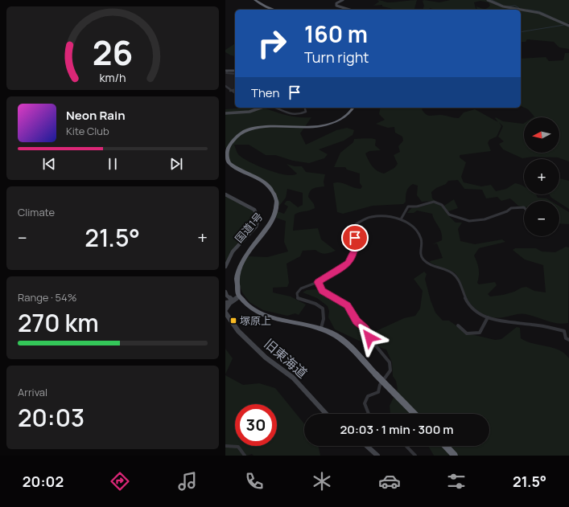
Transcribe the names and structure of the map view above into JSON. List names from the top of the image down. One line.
{"streets":{"highway":["国道1号"],"street":["旧東海道"]},"places":{"transit":["塚原上"]},"north":"left","page":{"turn":["160 m","Turn right"],"then":"Then","song":["Neon Rain","Kite Club"],"map_buttons":["+","−"],"tile":["Climate",["Range · 54%","270 km"],["Arrival","20:03"]],"heat":["−","21.5°","+"],"limit":"30","trip":"20:03 · 1 min · 300 m","tabs":["20:02","21.5°"],"gauge":["26","km/h"]}}
